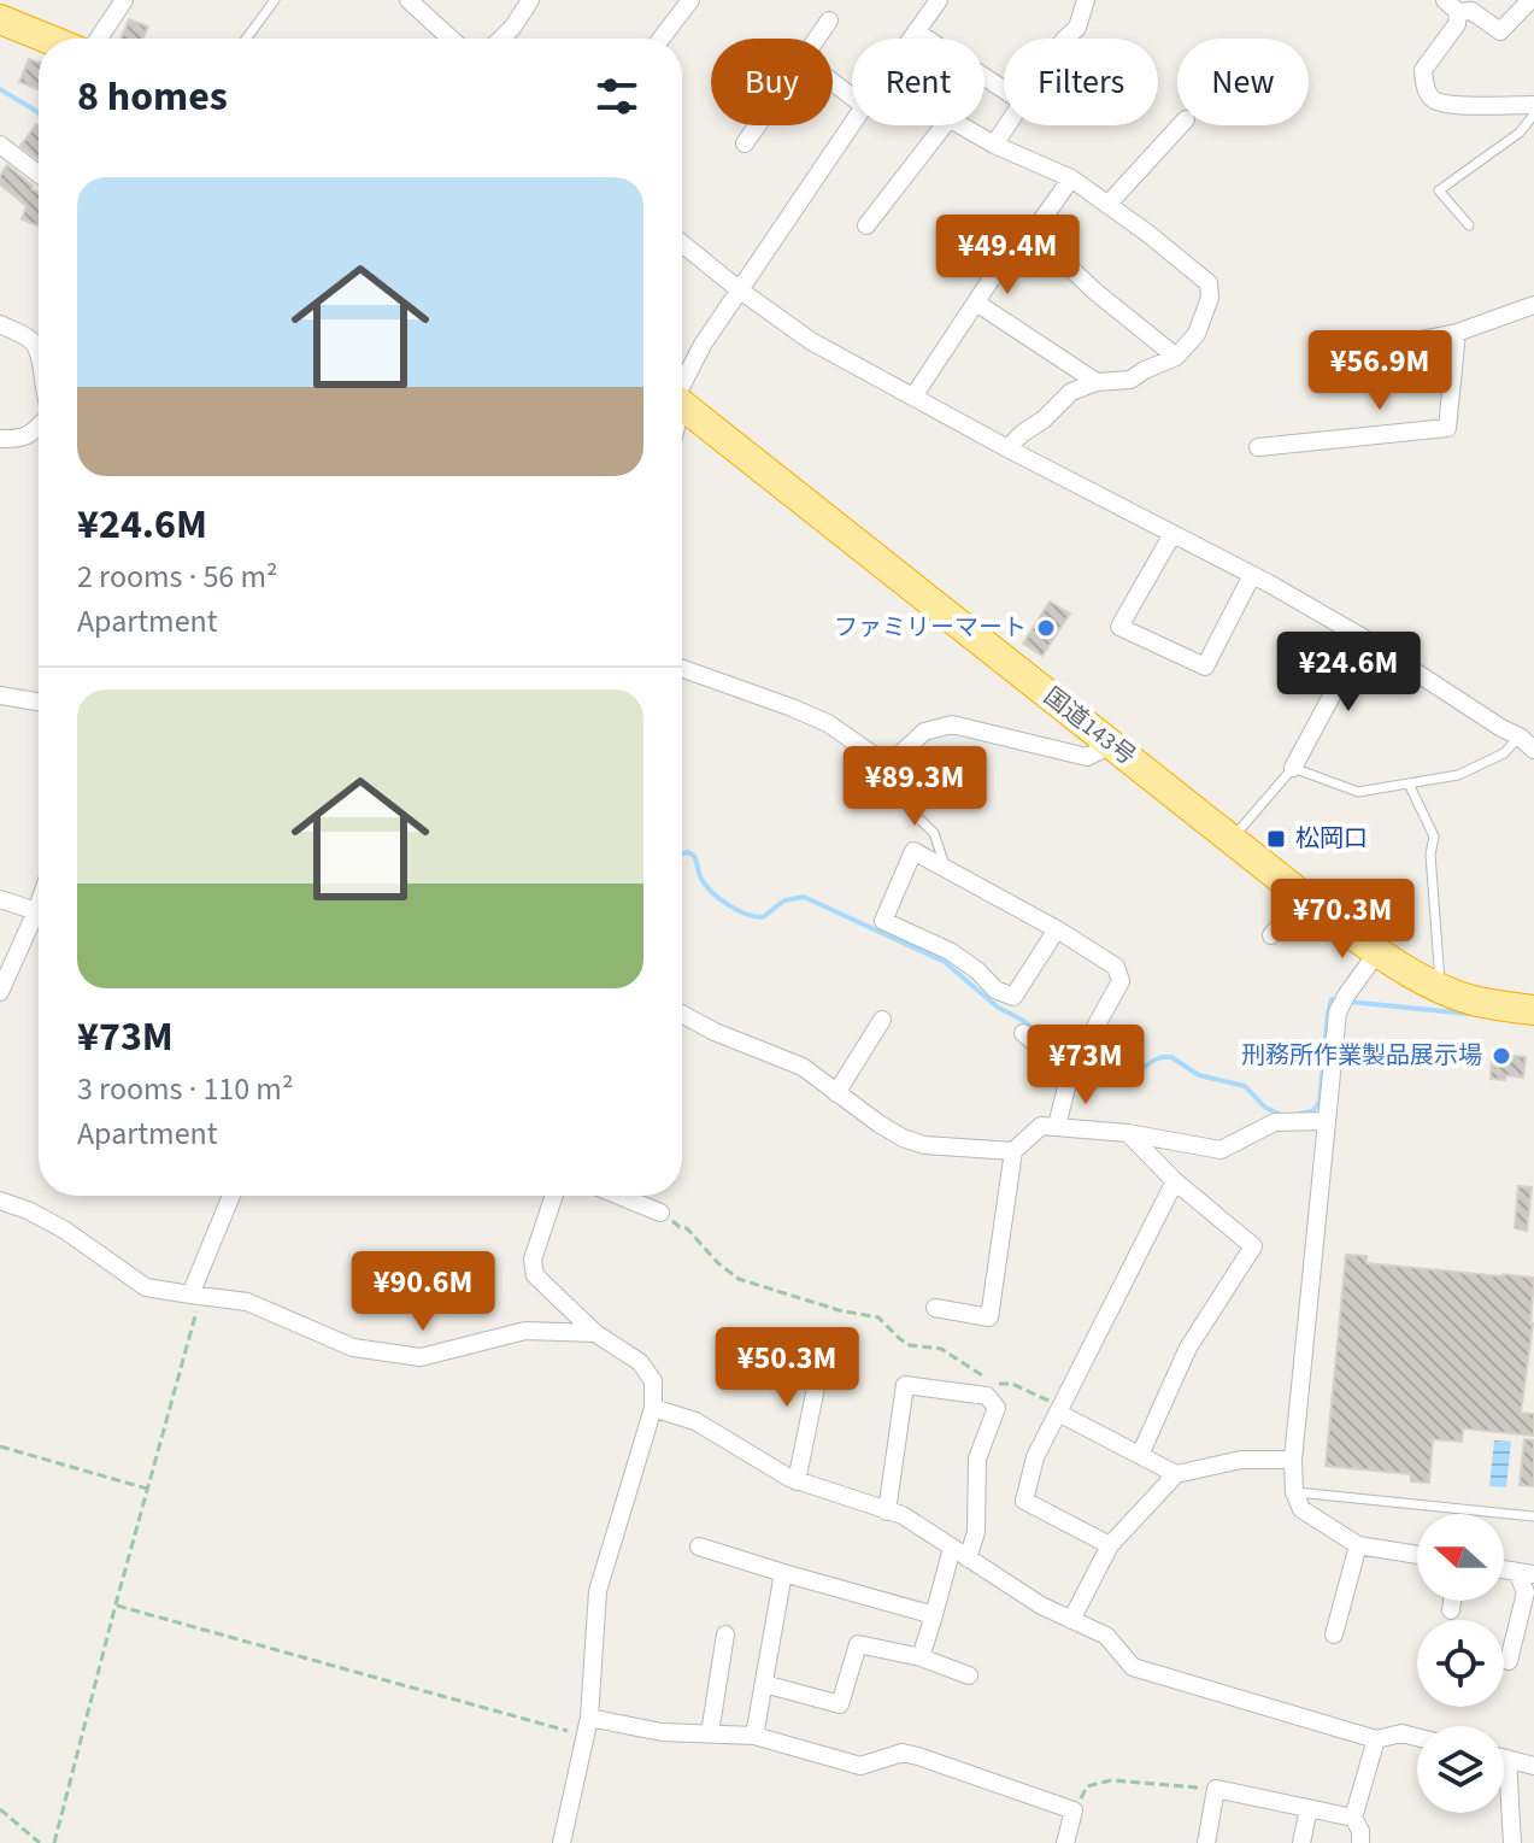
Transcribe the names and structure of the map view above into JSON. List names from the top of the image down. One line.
{"streets":{"highway":["国道143号"]},"places":{"other":["ファミリーマート","刑務所作業製品展示場"],"transit":["松岡口"]},"north":"left","page":{"chip":["Buy","Rent","Filters","New"],"heading":"8 homes","list":[{"name":"¥24.6M","note":"2 rooms · 56 m² · Apartment"},{"name":"¥73M","note":"3 rooms · 110 m² · Apartment"}],"price":["¥49.4M","¥56.9M","¥24.6M","¥89.3M","¥70.3M","¥73M","¥90.6M","¥50.3M"]}}
